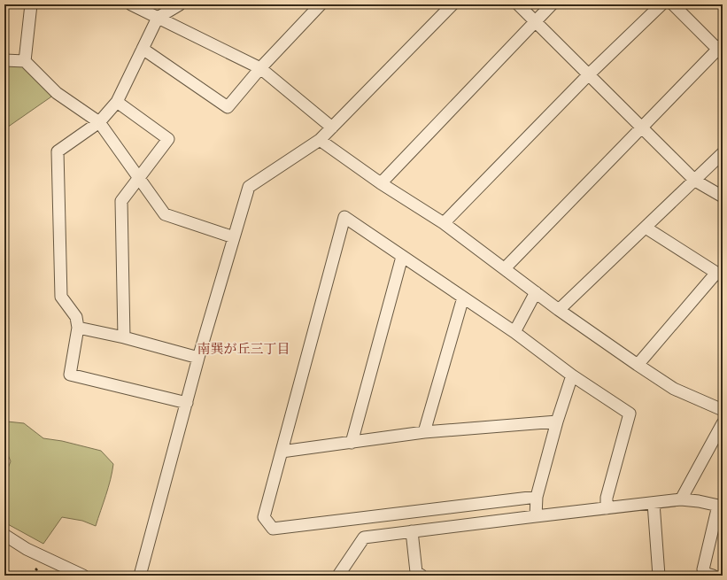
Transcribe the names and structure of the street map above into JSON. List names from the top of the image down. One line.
{"districts":["南巽が丘三丁目"]}
